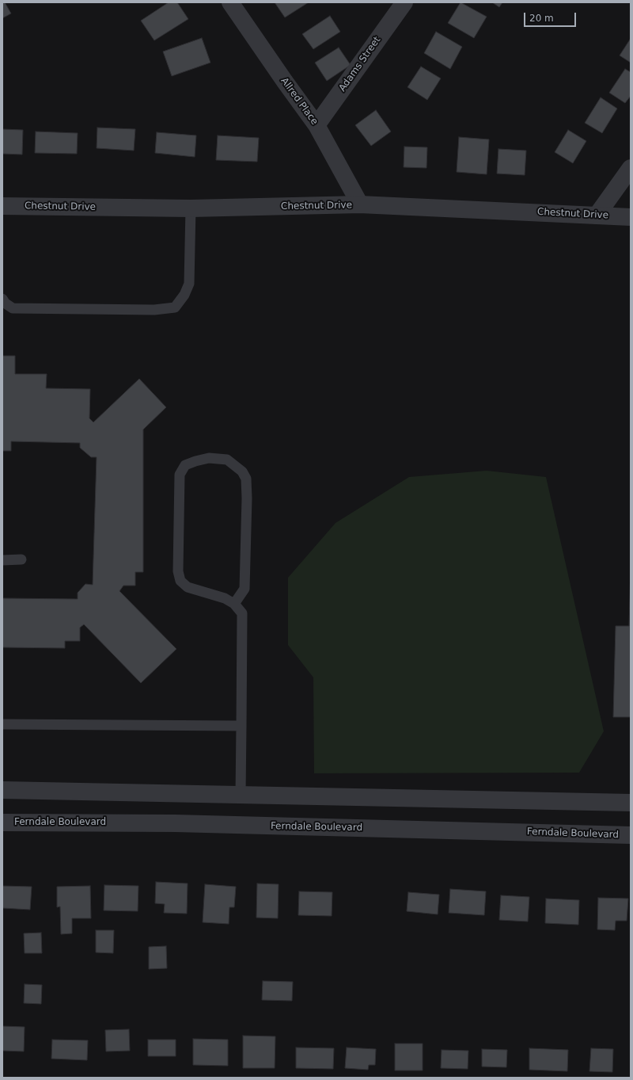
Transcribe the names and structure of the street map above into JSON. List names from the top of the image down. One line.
{"streets":{"street":["Adams Street","Allred Place","Chestnut Drive","Ferndale Boulevard"]},"crossings":[["Adams Street","Allred Place"],["Allred Place","Chestnut Drive"]],"scale_bar":"20 m"}
